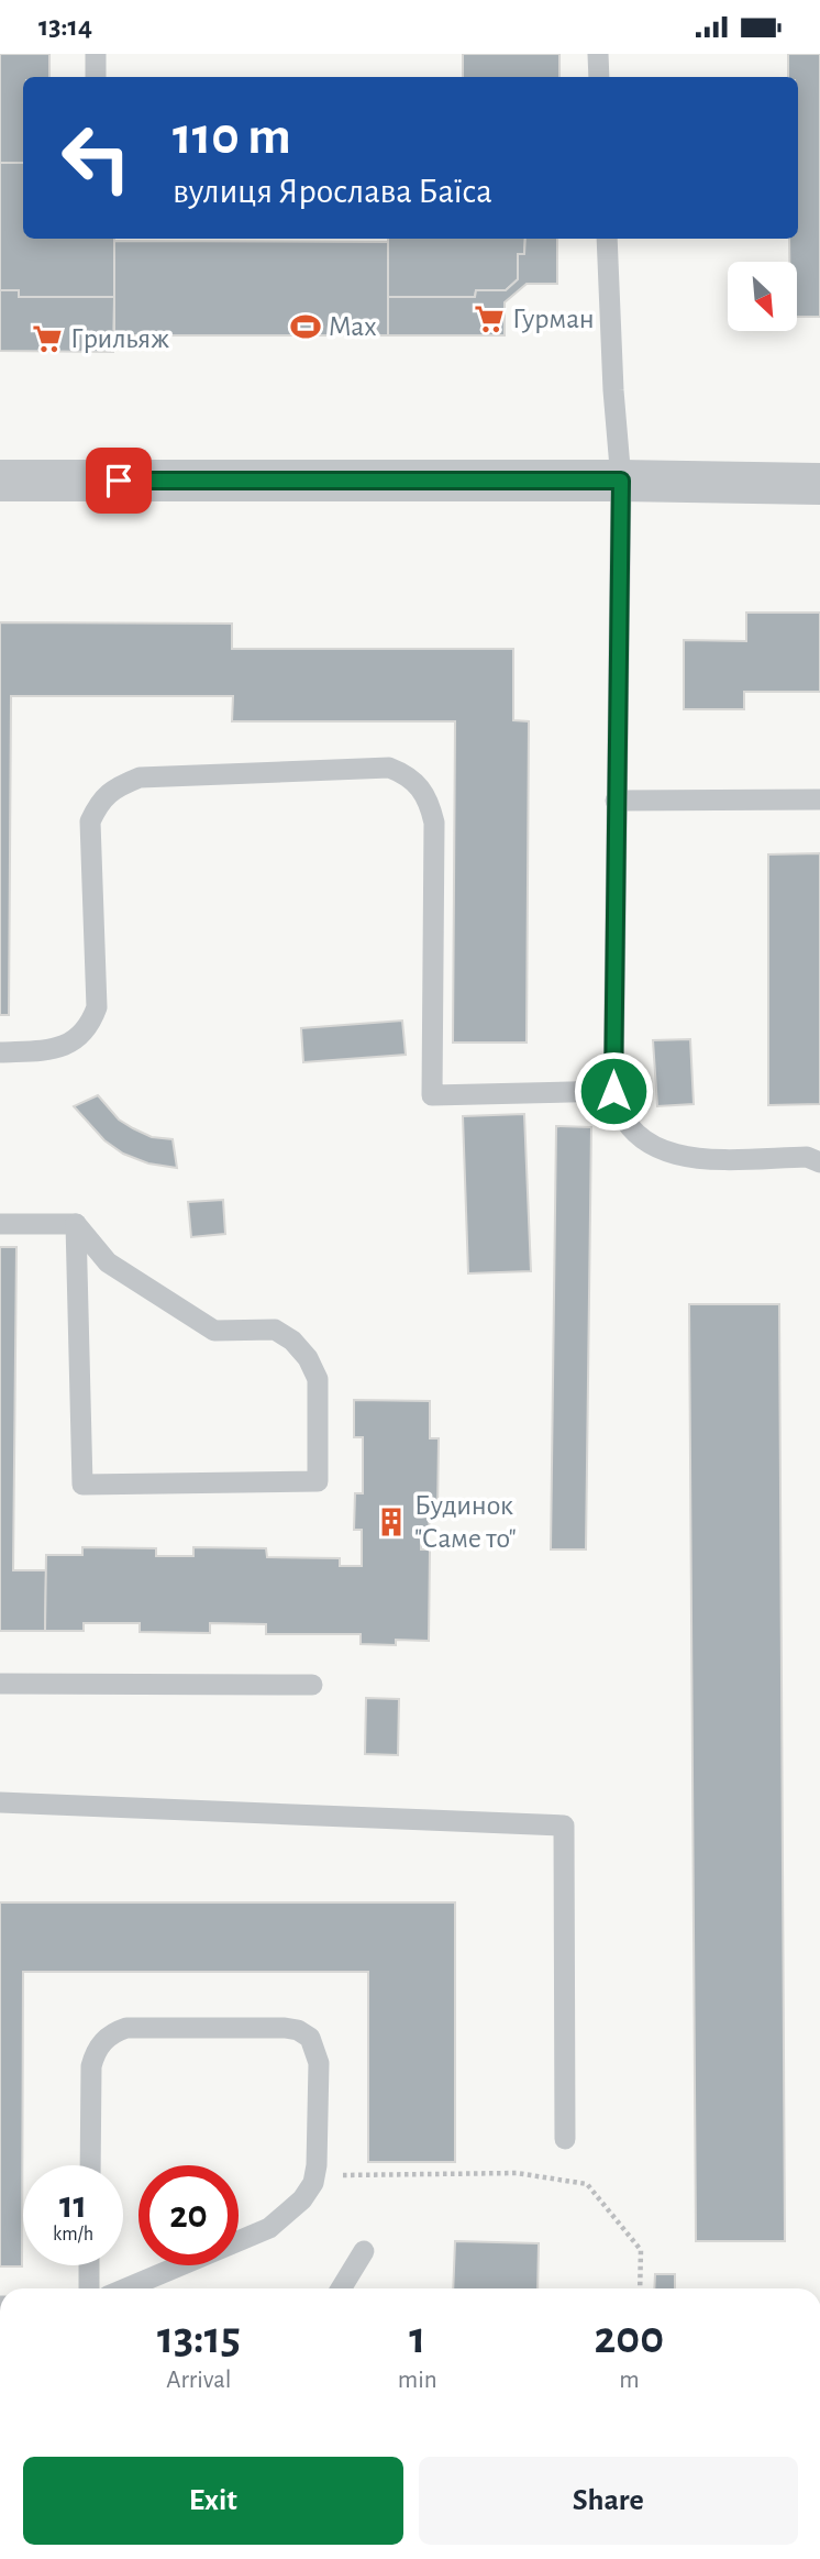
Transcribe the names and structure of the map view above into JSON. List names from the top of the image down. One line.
{"places":{"supermarket":["Гурман","Грильяж"],"sports":["Max"],"building":["Будинок \"Саме то\""]},"north":"bottom right","page":{"status":"13:14","turn":["110 m","вулиця Ярослава Баїса"],"speed":"11 km/h","limit":"20","eta":["13:15","Arrival","1","min","200","m"],"buttons":["Exit","Share"]}}
